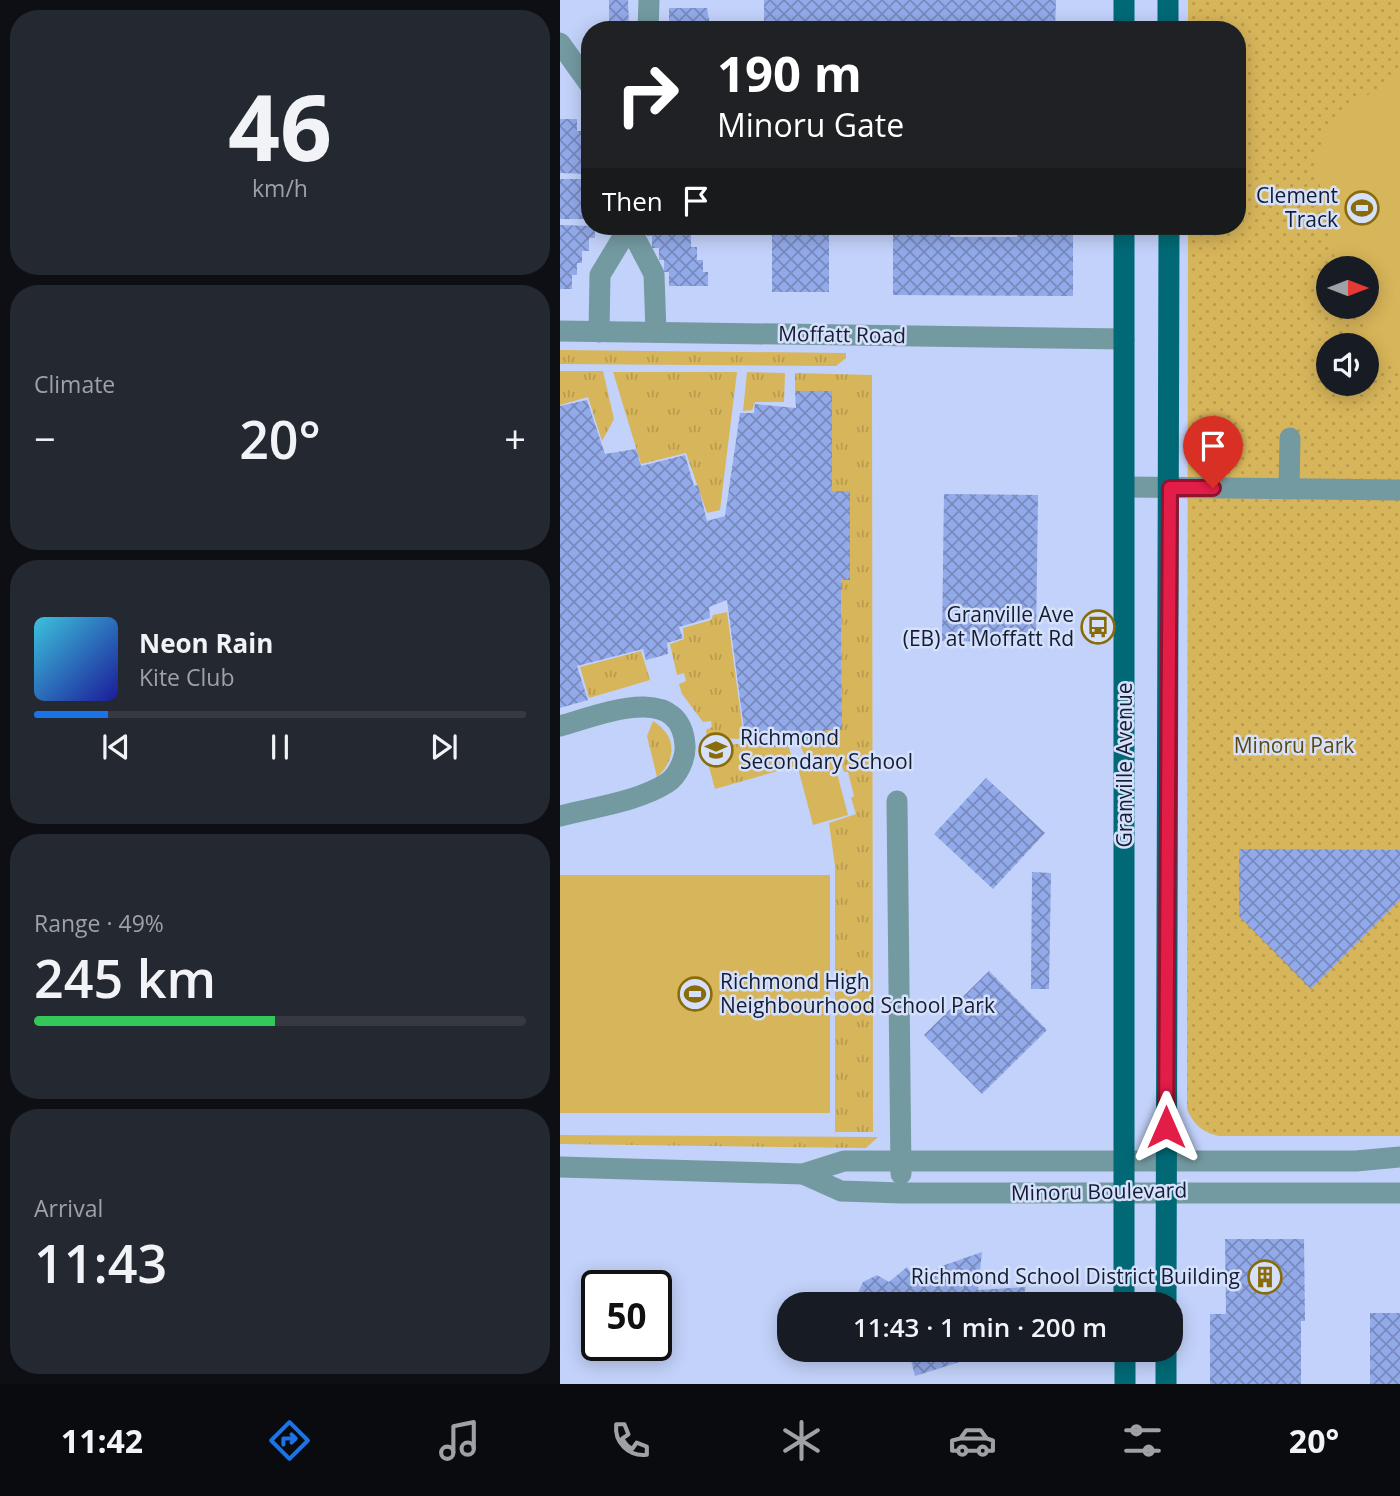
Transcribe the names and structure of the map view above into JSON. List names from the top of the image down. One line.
{"streets":{"main road":["Granville Avenue"],"street":["Moffatt Road","Minoru Boulevard"]},"crossings":[["Moffatt Road","Granville Avenue"],["Granville Avenue","Minoru Boulevard"]],"parks":["Minoru Park"],"places":{"sports":["Clement Track","Richmond High Neighbourhood School Park"],"bus stop":["Granville Ave (EB) at Moffatt Rd"],"school or university":["Richmond Secondary School"],"building":["Richmond School District Building"]},"north":"right","page":{"tile":[["46","km/h"],"Climate",["Range · 49%","245 km"],["Arrival","11:43"]],"turn":["190 m","Minoru Gate"],"then":"Then","heat":["−","20°","+"],"song":["Neon Rain","Kite Club"],"limit":"50","trip":"11:43 · 1 min · 200 m","tabs":["11:42","20°"]}}
